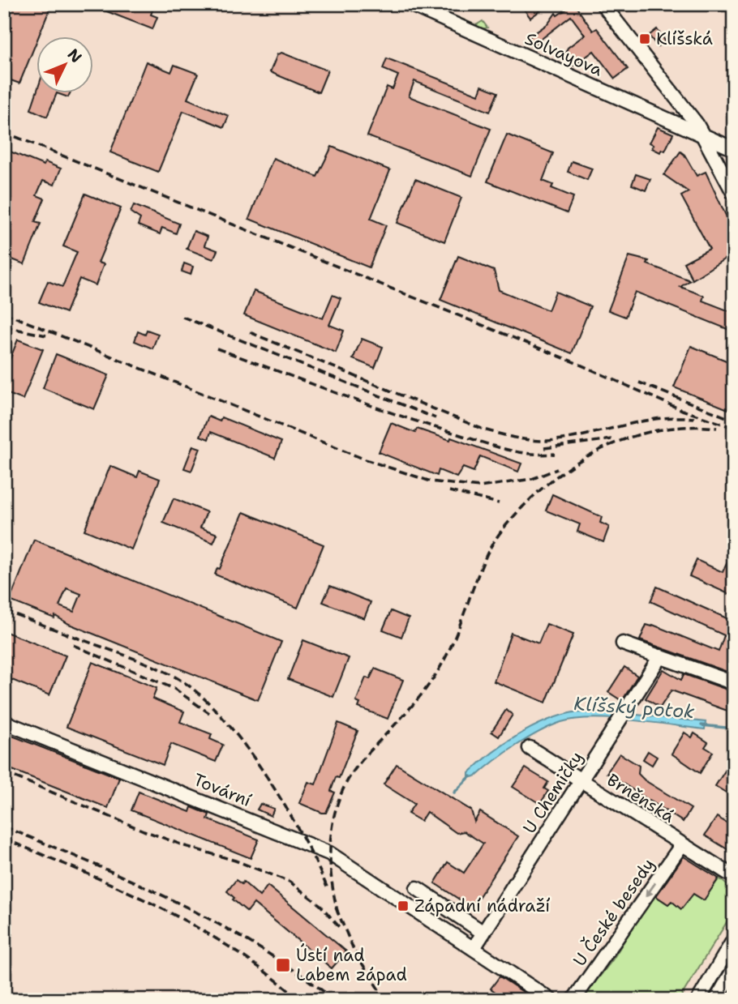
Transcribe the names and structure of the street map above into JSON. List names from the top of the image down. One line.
{"streets":{"street":["Solvayova","Tovární","U Chemičky","Brněnská","U České besedy"]},"crossings":[["Tovární","U Chemičky"],["U Chemičky","Brněnská"],["Brněnská","U České besedy"]],"water":["Klíšský potok"],"places":{"transit":["Klíšská","Západní nádraží","Ústí nad Labem západ"]},"north":"top right"}
